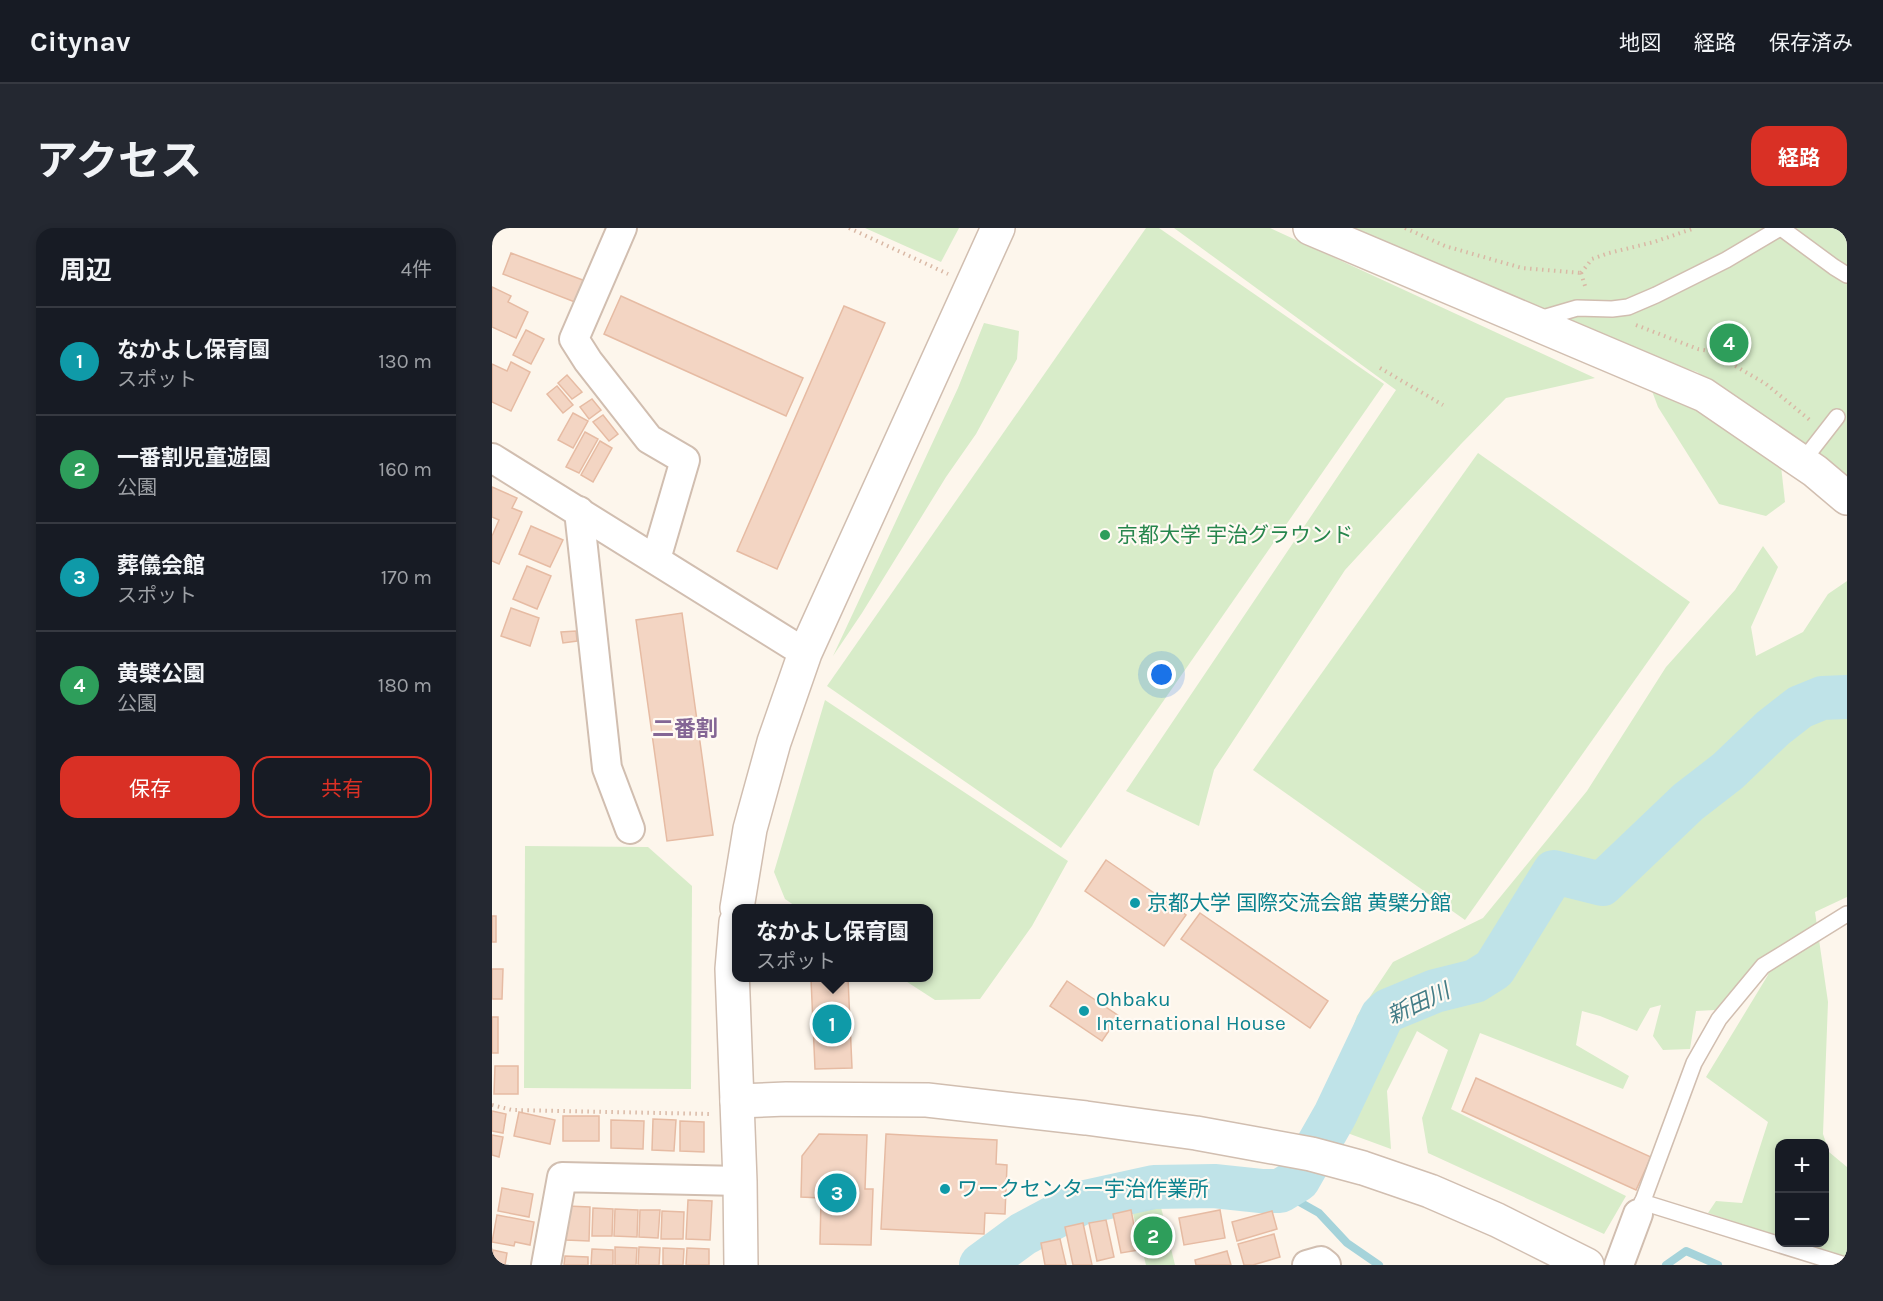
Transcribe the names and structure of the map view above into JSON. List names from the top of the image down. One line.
{"districts":["二番割"],"water":["新田川"],"places":["京都大学 宇治グラウンド","京都大学 国際交流会館 黄檗分館","Ohbaku International House","ワークセンター宇治作業所"],"page":{"header":"Citynav","nav":["地図","経路","保存済み"],"title":"アクセス","buttons":["経路",["保存","共有"]],"heading":["周辺","4件"],"list":[{"mark":"1","name":"なかよし保育園","note":"スポット","value":"130 m"},{"mark":"2","name":"一番割児童遊園","note":"公園","value":"160 m"},{"mark":"3","name":"葬儀会館","note":"スポット","value":"170 m"},{"mark":"4","name":"黄檗公園","note":"公園","value":"180 m"}],"pins":["4","1","3","2"],"popup":["なかよし保育園","スポット"],"map_buttons":["+","−"]}}
